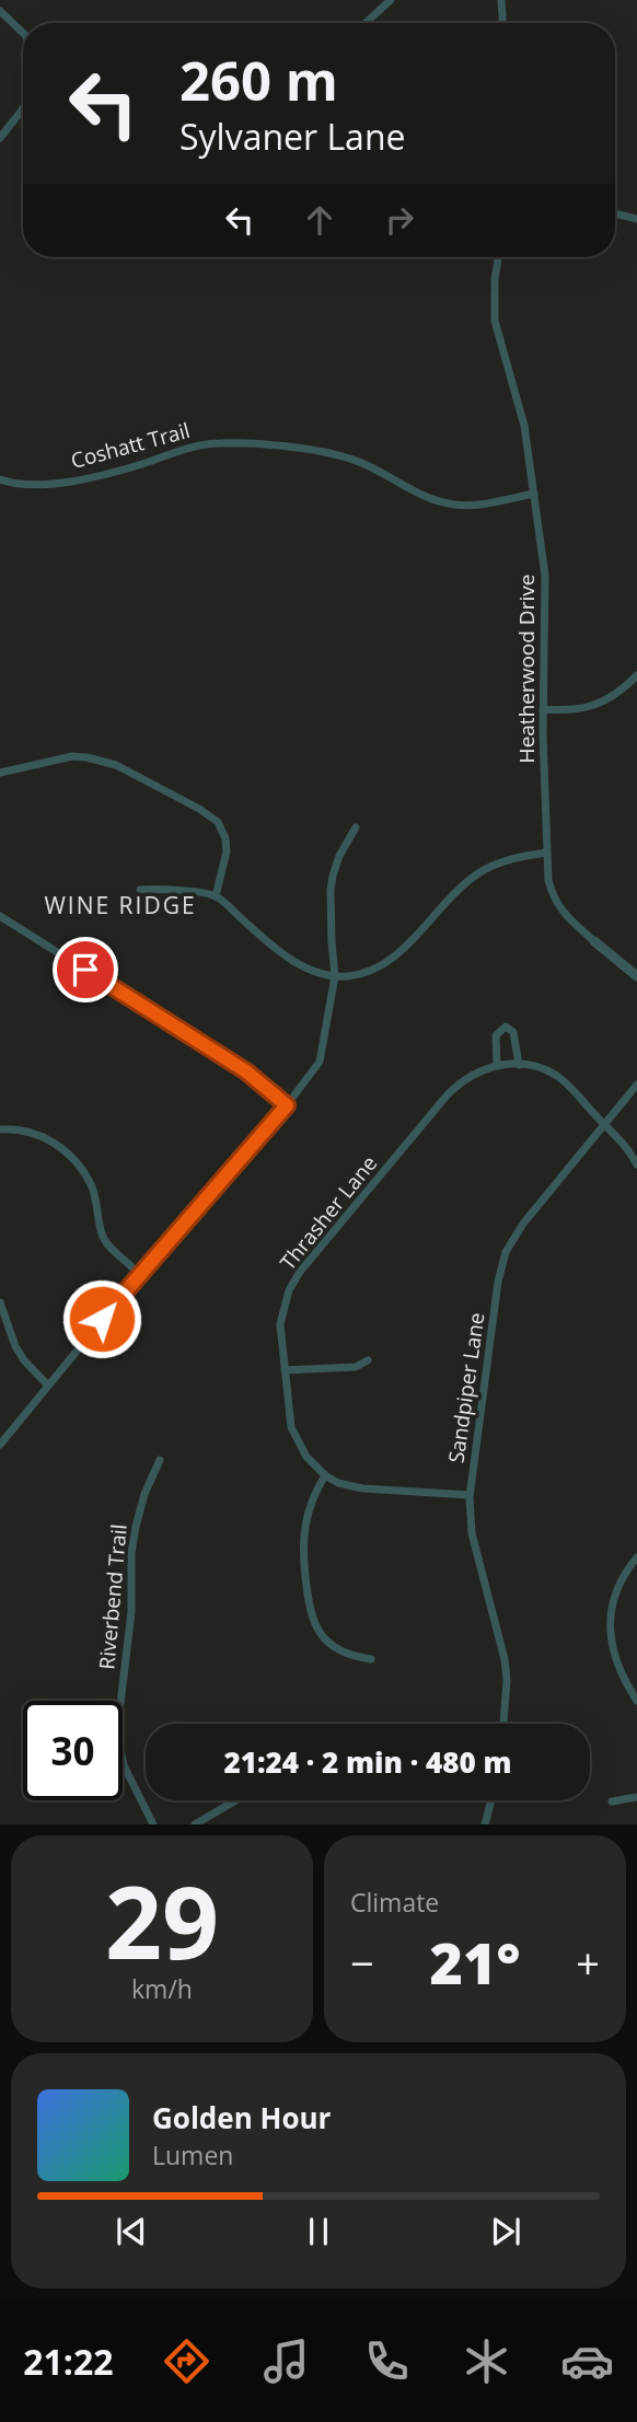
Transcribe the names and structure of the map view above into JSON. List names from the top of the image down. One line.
{"streets":{"street":["Coshatt Trail","Heatherwood Drive","Thrasher Lane","Sandpiper Lane","Riverbend Trail"]},"crossings":[["Coshatt Trail","Heatherwood Drive"],["Thrasher Lane","Sandpiper Lane"]],"districts":["WINE RIDGE"],"page":{"turn":["260 m","Sylvaner Lane"],"limit":"30","trip":"21:24 · 2 min · 480 m","tile":[["29","km/h"],"Climate"],"heat":["−","21°","+"],"song":["Golden Hour","Lumen"],"tabs":"21:22"}}
